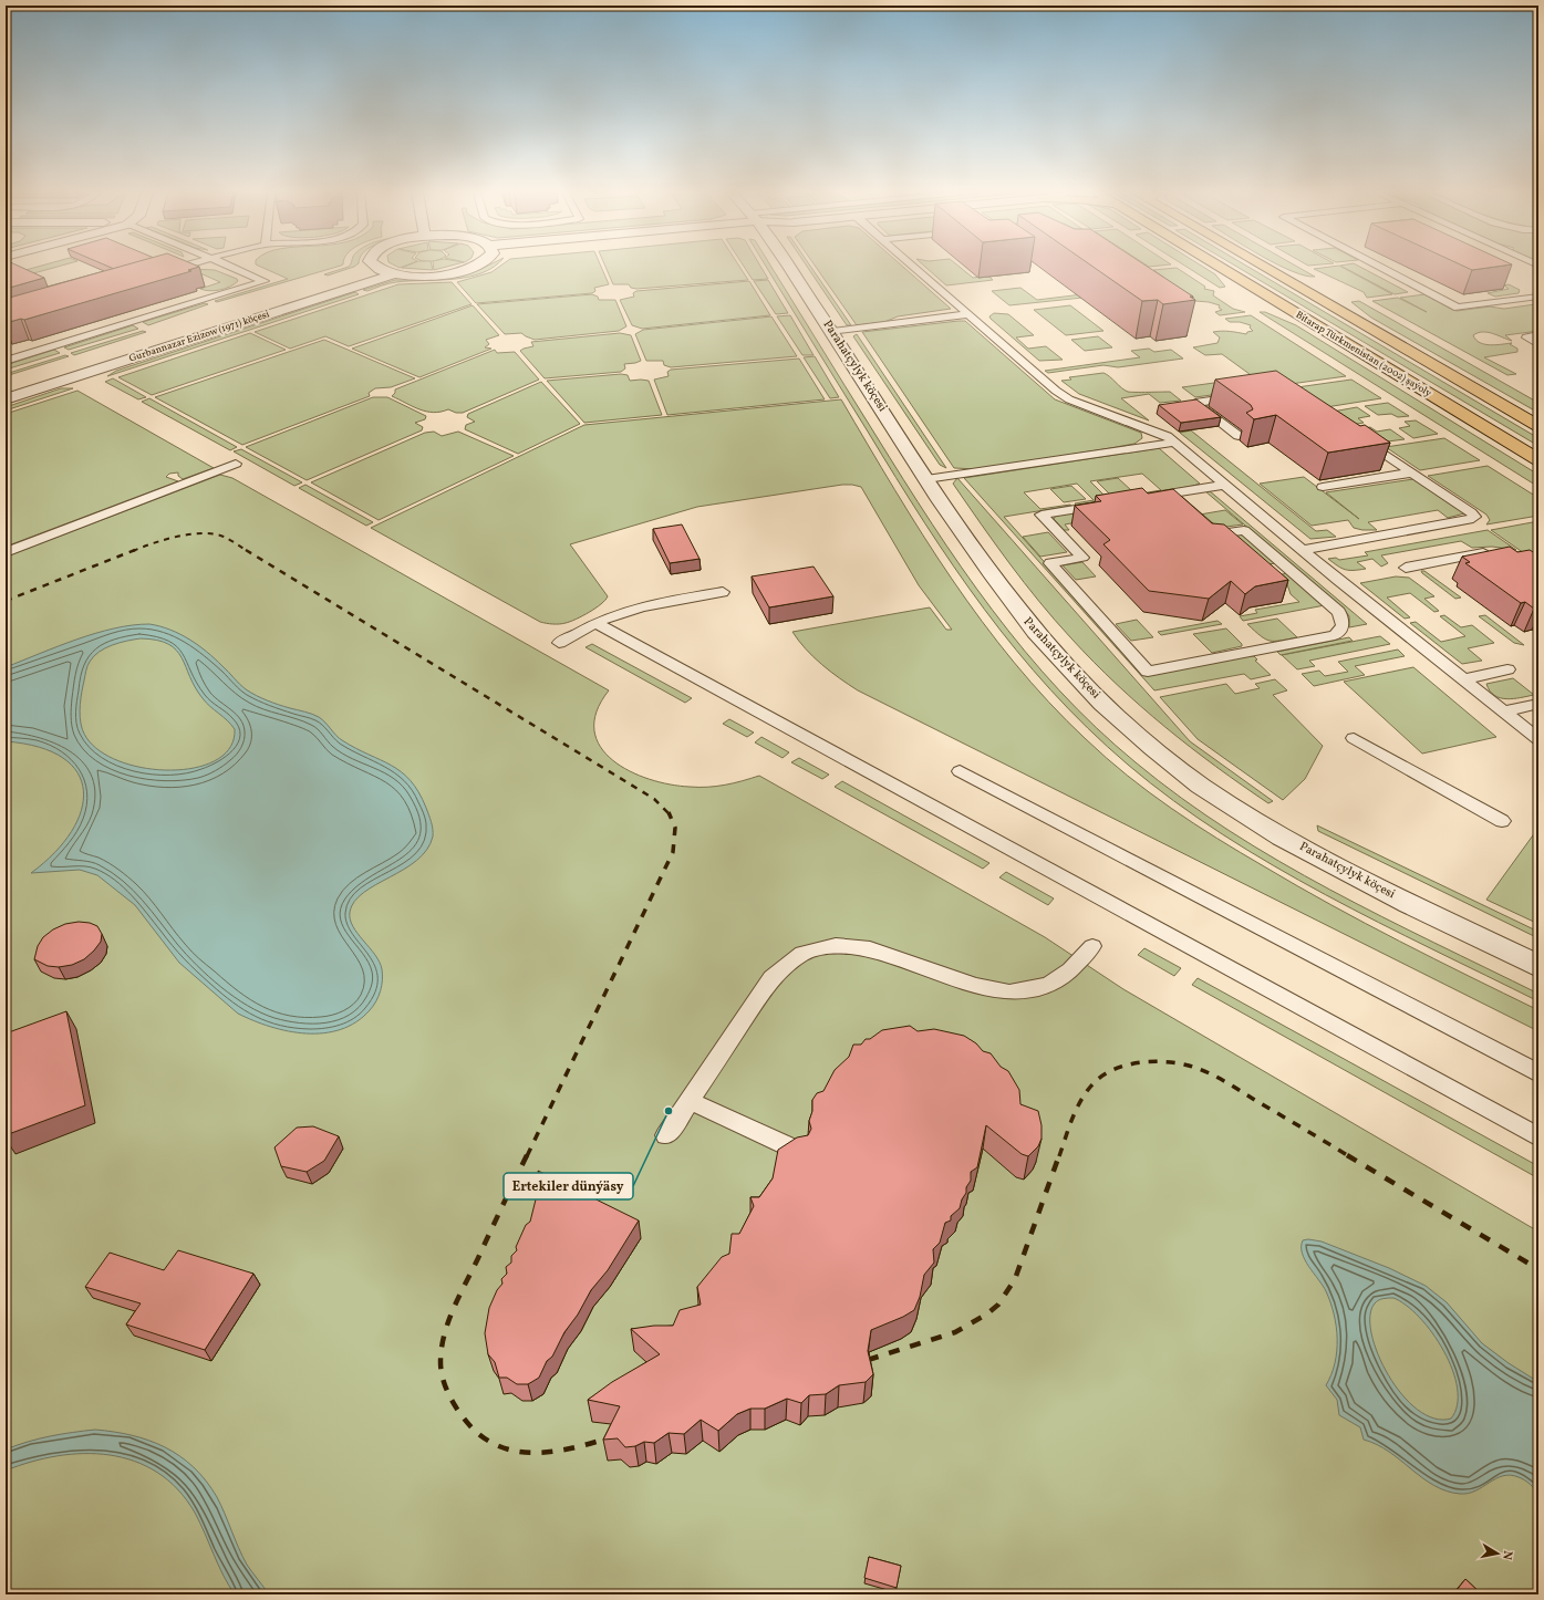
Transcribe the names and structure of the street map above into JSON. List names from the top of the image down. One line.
{"streets":{"main road":["Bitarap Türkmenistan (2002) şaýoly"],"street":["Gurbannazar Ezizow (1971) köçesi","Parahatçylyk köçesi"]},"places":["Ertekiler dünýäsy"],"north":"right"}
